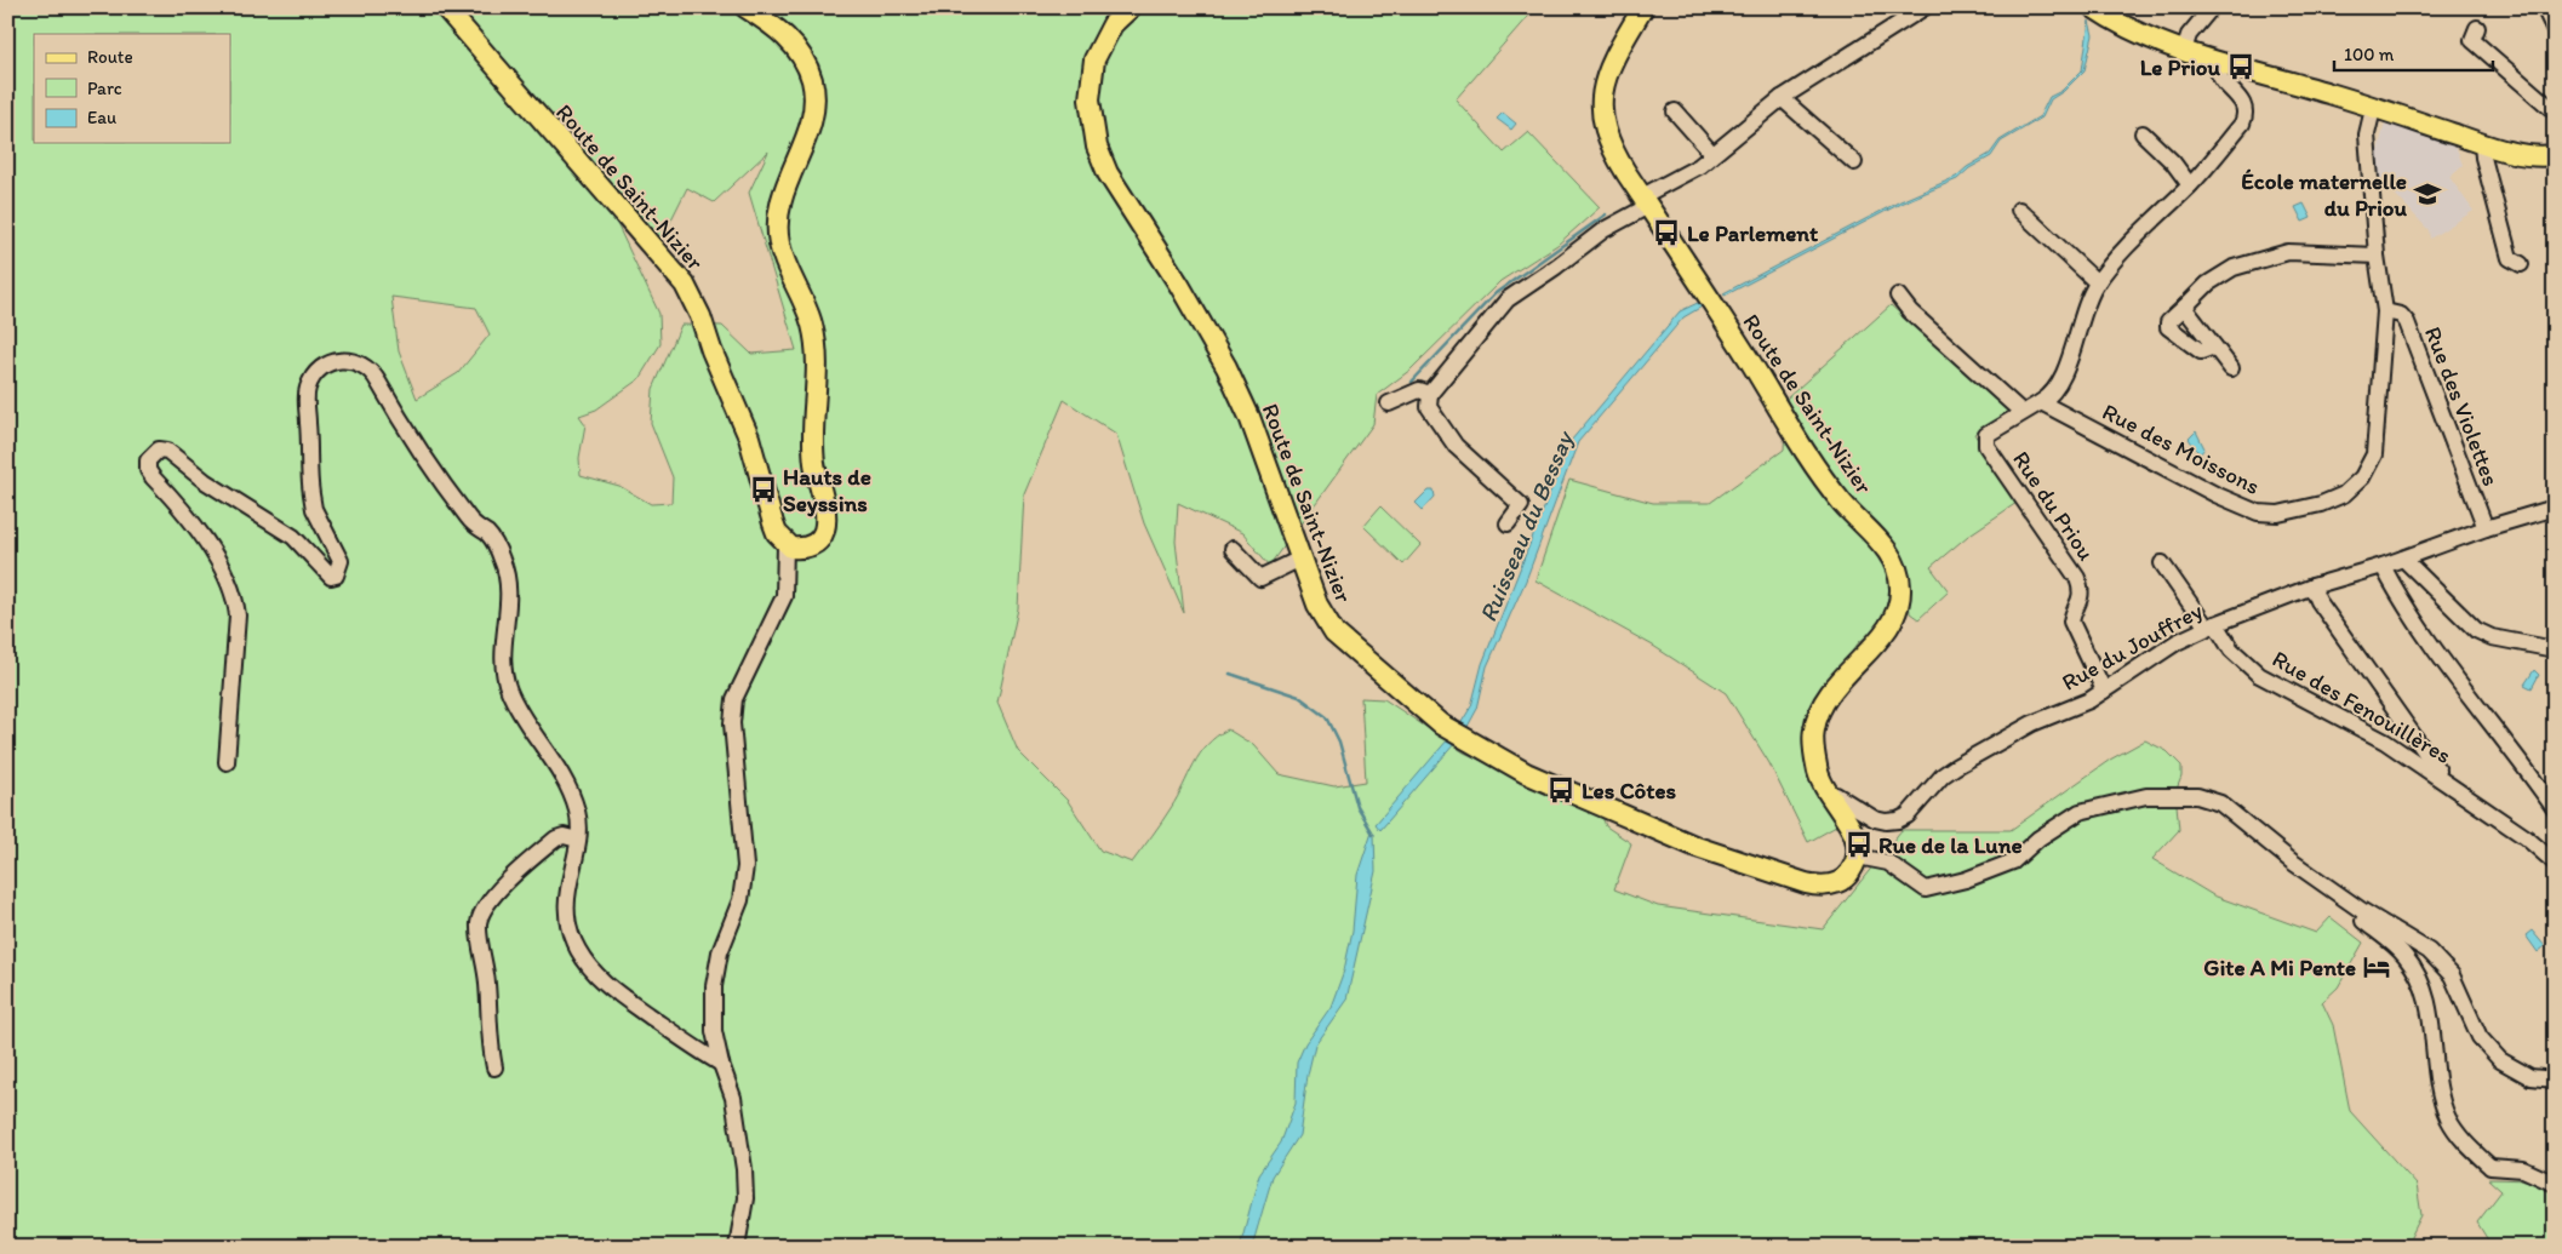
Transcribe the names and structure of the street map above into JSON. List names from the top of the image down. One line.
{"streets":{"main road":["Route de Saint-Nizier"],"street":["Rue des Violettes","Rue des Moissons","Rue du Priou","Rue du Jouffrey","Rue des Fenouillères"]},"crossings":[["Route de Saint-Nizier","Rue du Jouffrey"],["Rue des Violettes","Rue des Moissons"],["Rue des Violettes","Rue du Jouffrey"],["Rue du Priou","Rue du Jouffrey"],["Rue du Jouffrey","Rue des Fenouillères"]],"water":["Ruisseau du Bessay"],"places":{"bus stop":["Le Priou","Le Parlement","Hauts de Seyssins","Les Côtes","Rue de la Lune"],"school or university":["École maternelle du Priou"],"hotel":["Gite A Mi Pente"]},"legend":["Route","Parc","Eau"],"scale_bar":"100 m"}
